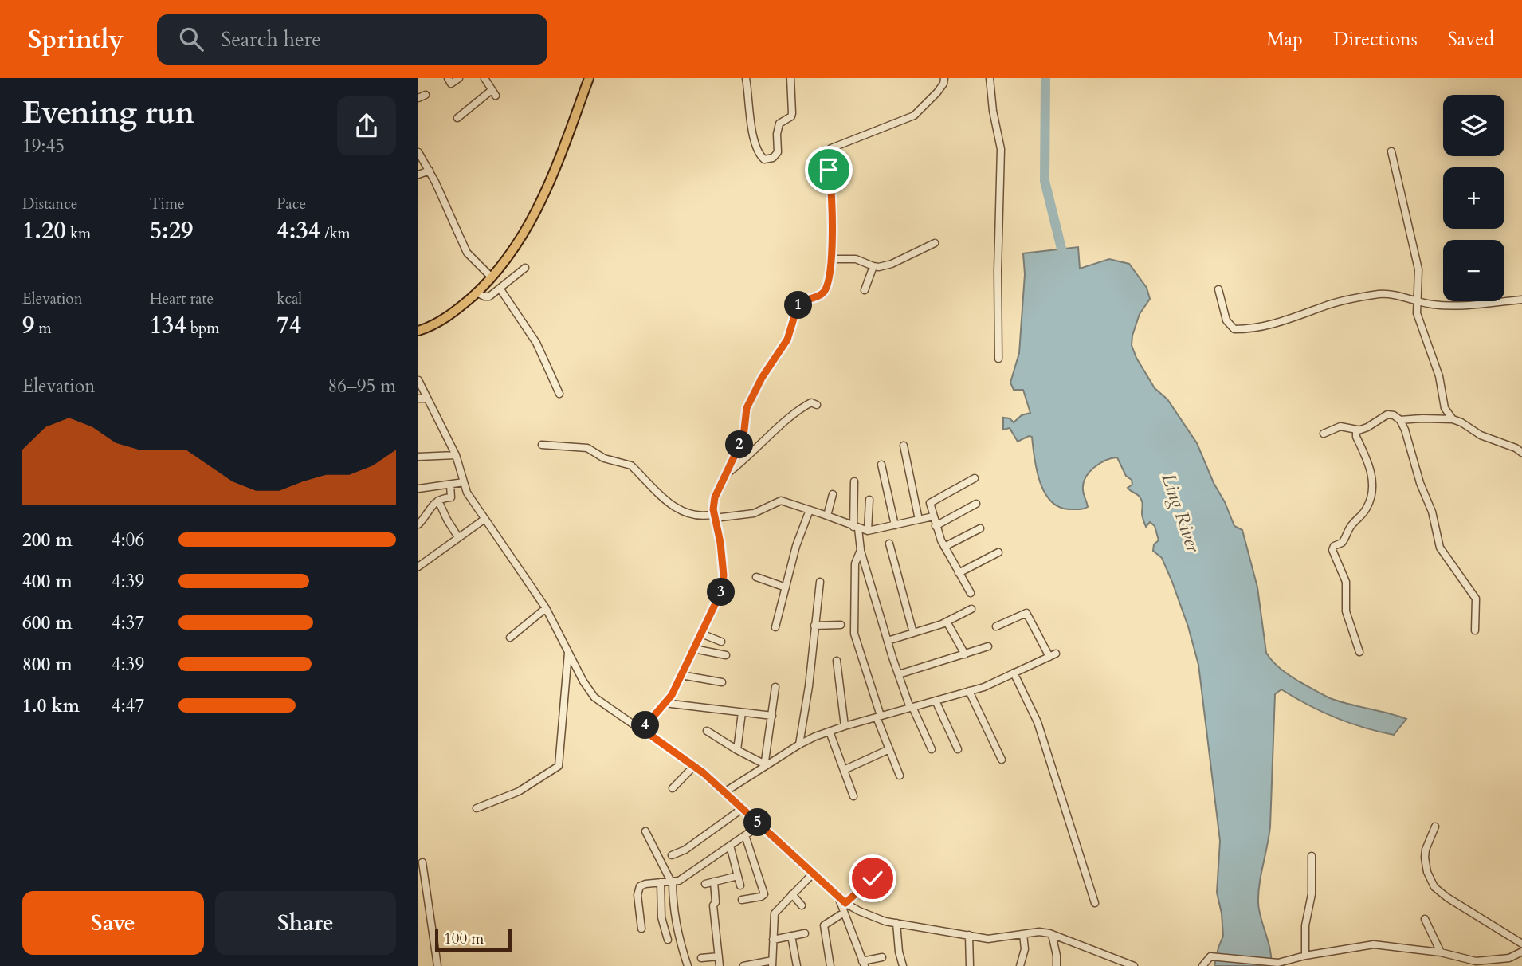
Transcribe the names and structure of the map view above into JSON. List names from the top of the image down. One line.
{"water":["Ling River"],"scale_bar":"100 m","page":{"header":"Sprintly","search":"Search here","nav":["Map","Directions","Saved"],"heading":["Evening run","19:45"],"map_buttons":["+","−"],"stats":[["Distance","1.20 km"],["Time","5:29"],["Pace","4:34 /km"],["Elevation","9 m"],["Heart rate","134 bpm"],["kcal","74"]],"pins":["1","2","3","4","5"],"chart":["Elevation","86–95 m"],"list":[{"name":"200 m","note":"4:06"},{"name":"400 m","note":"4:39"},{"name":"600 m","note":"4:37"},{"name":"800 m","note":"4:39"},{"name":"1.0 km","note":"4:47"}],"buttons":["Save","Share"],"scale":"100 m"}}
